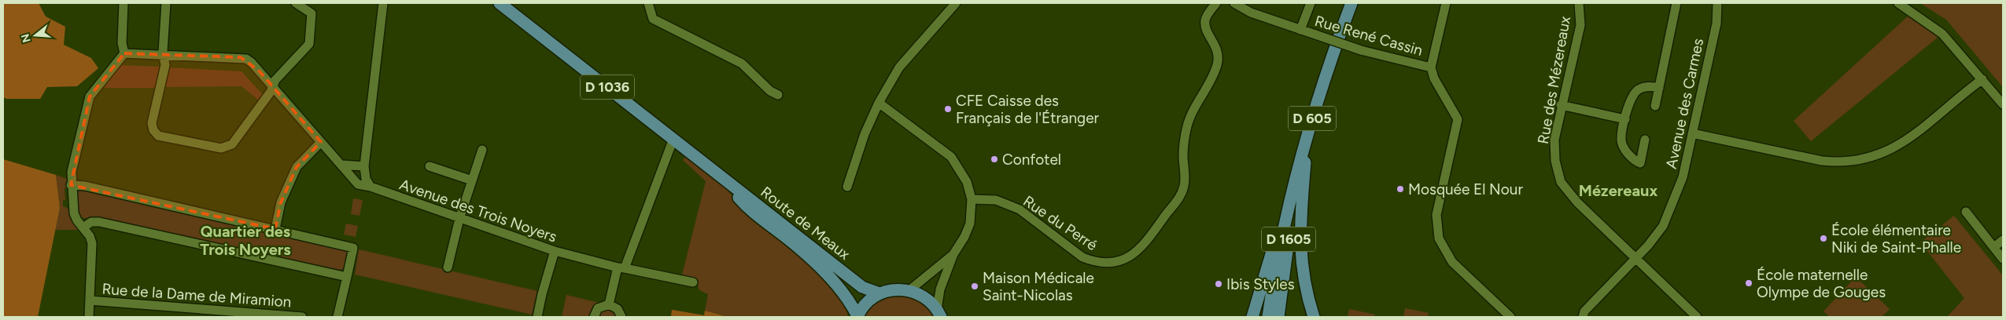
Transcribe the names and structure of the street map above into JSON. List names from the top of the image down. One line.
{"streets":{"main road":["D 1036","D 605","Route de Meaux","D 1605"],"street":["Rue René Cassin","Rue des Mézereaux","Avenue des Carmes","Avenue des Trois Noyers","Rue du Perré","Rue de la Dame de Miramion"]},"crossings":[["Rue des Mézereaux","Avenue des Carmes"],["D 605","D 1605"],["Avenue des Trois Noyers","Rue de la Dame de Miramion"]],"districts":["Mézereaux","Quartier des Trois Noyers"],"places":["CFE Caisse des Français de l'Étranger","Confotel","Mosquée El Nour","École élémentaire Niki de Saint-Phalle","École maternelle Olympe de Gouges","Ibis Styles","Maison Médicale Saint-Nicolas"],"north":"left"}
